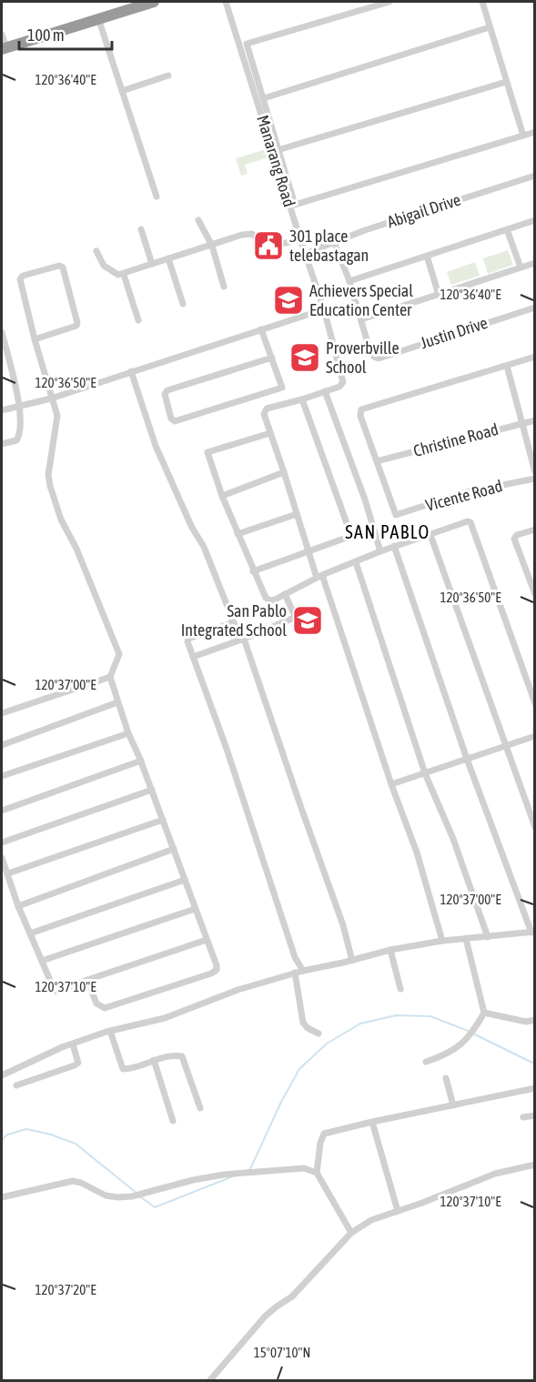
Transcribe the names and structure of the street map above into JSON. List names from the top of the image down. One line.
{"streets":{"street":["Manarang Road","Abigail Drive","Justin Drive","Christine Road","Vicente Road"]},"crossings":[["Manarang Road","Abigail Drive"],["Christine Road","Vicente Road"]],"districts":["SAN PABLO"],"places":{"public building":["301 place telebastagan"],"school or university":["Achievers Special Education Center","Proverbville School","San Pablo Integrated School"]},"scale_bar":"100 m","coordinates":["120°36'40\"E","120°36'50\"E","120°37'00\"E","120°37'10\"E","120°37'20\"E","15°07'10\"N"]}
